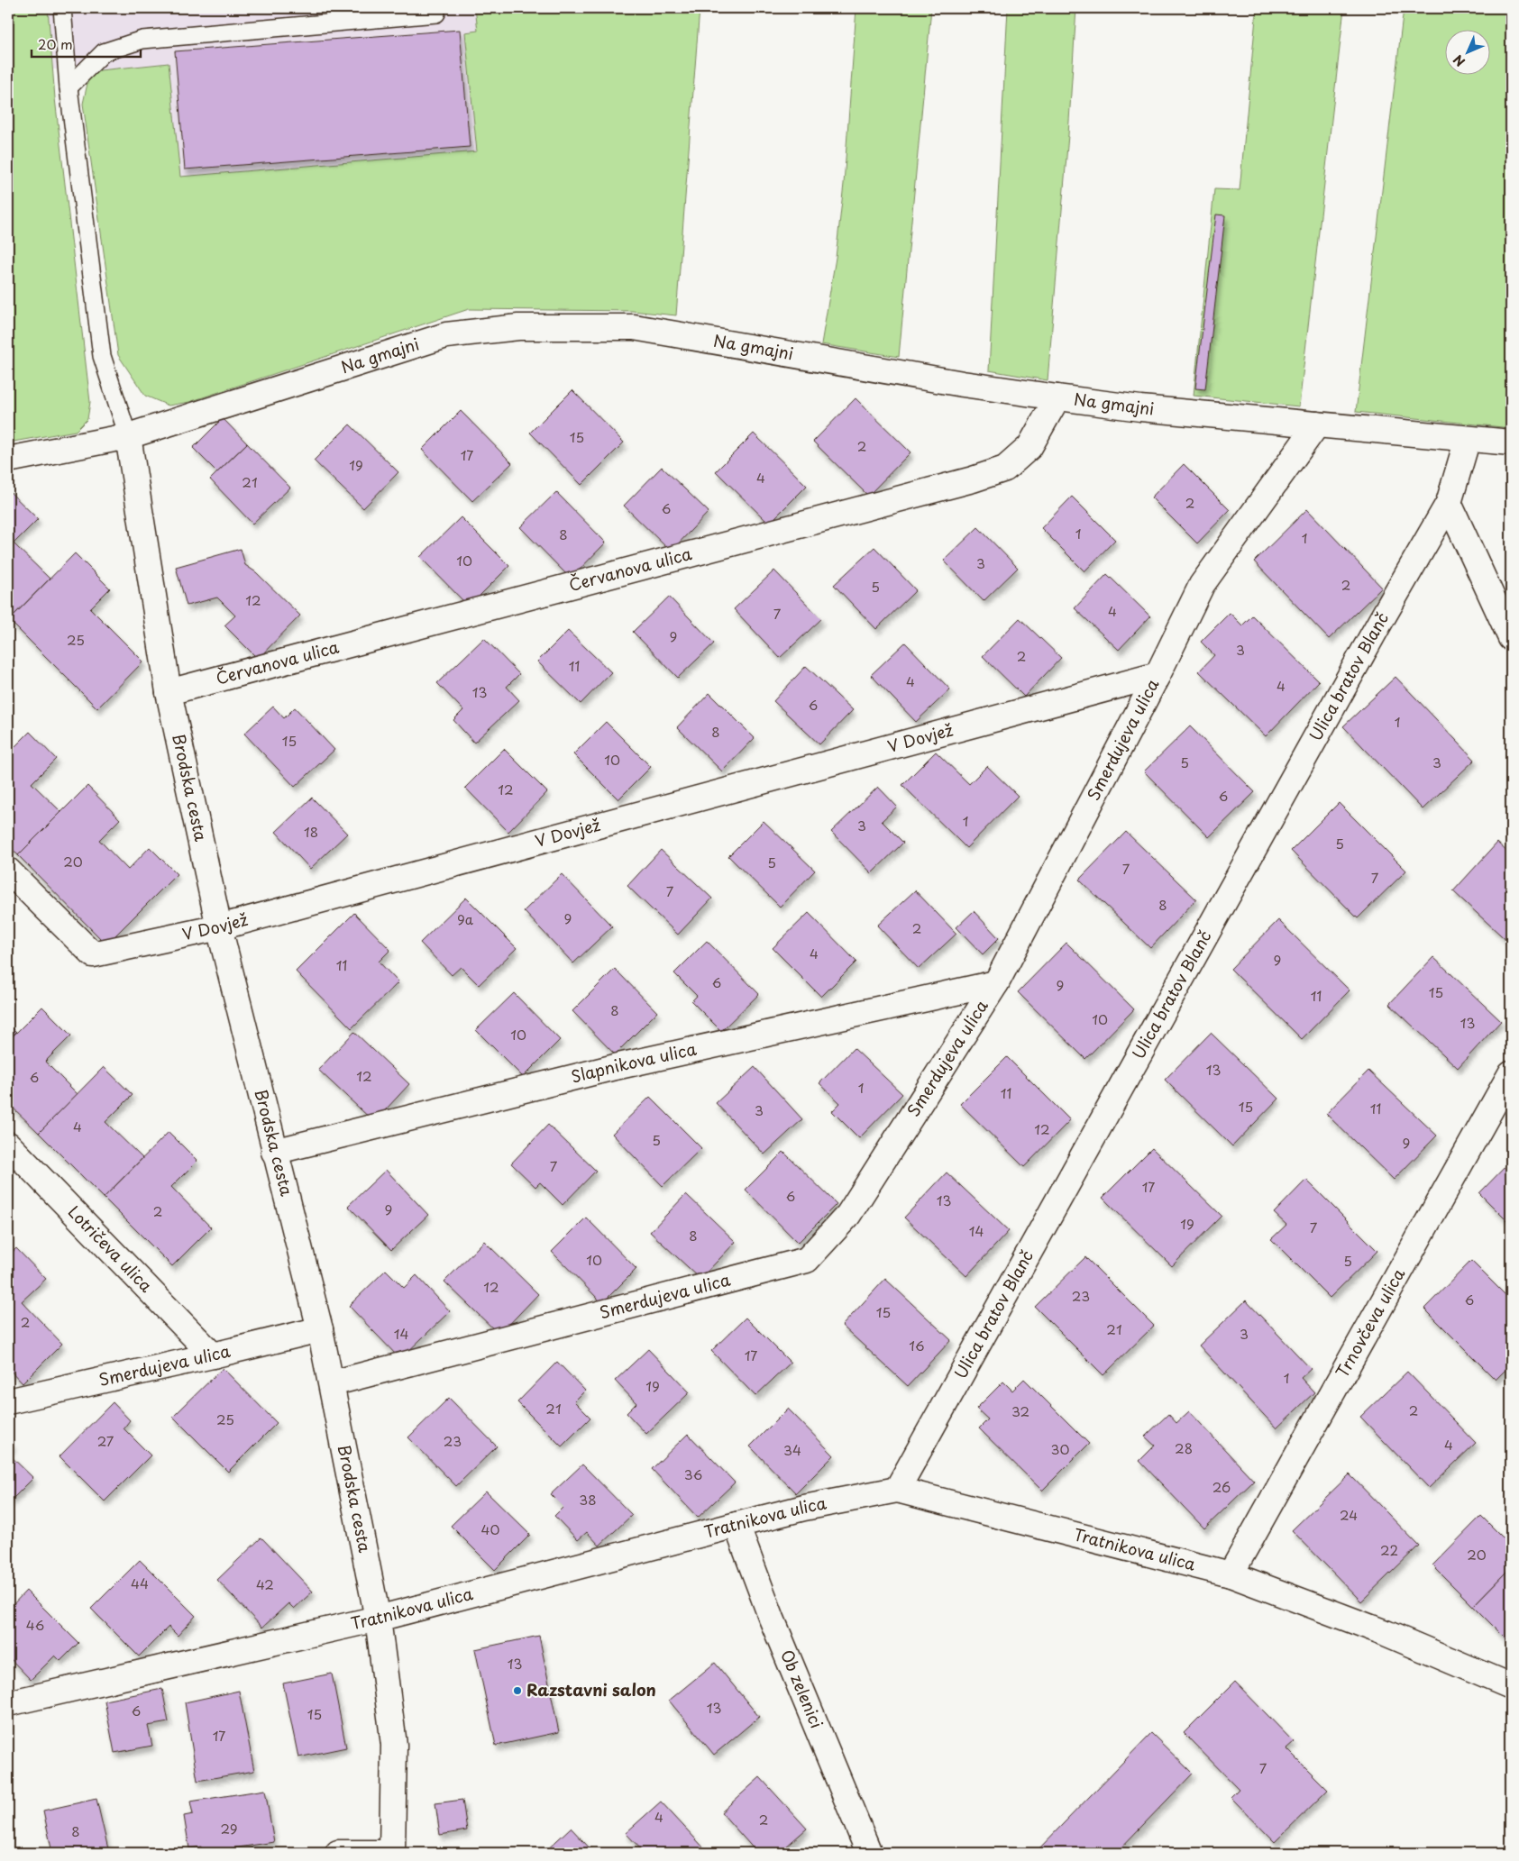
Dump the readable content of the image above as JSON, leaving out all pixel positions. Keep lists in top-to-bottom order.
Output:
{
  "streets": {
    "street": [
      "Na gmajni",
      "Červanova ulica",
      "Ulica bratov Blanč",
      "V Dovjež",
      "Smerdujeva ulica",
      "Brodska cesta",
      "Slapnikova ulica",
      "Lotričeva ulica",
      "Trnovčeva ulica",
      "Tratnikova ulica",
      "Ob zelenici"
    ]
  },
  "crossings": [
    ["Na gmajni", "Červanova ulica"],
    ["Na gmajni", "Ulica bratov Blanč"],
    ["Na gmajni", "Smerdujeva ulica"],
    ["Na gmajni", "Brodska cesta"],
    ["Červanova ulica", "Brodska cesta"],
    ["Ulica bratov Blanč", "Tratnikova ulica"],
    ["V Dovjež", "Smerdujeva ulica"],
    ["V Dovjež", "Brodska cesta"],
    ["Smerdujeva ulica", "Brodska cesta"],
    ["Smerdujeva ulica", "Slapnikova ulica"],
    ["Smerdujeva ulica", "Lotričeva ulica"],
    ["Brodska cesta", "Slapnikova ulica"],
    ["Brodska cesta", "Tratnikova ulica"],
    ["Trnovčeva ulica", "Tratnikova ulica"],
    ["Tratnikova ulica", "Ob zelenici"]
  ],
  "places": ["Razstavni salon"],
  "house_numbers": [
    "15",
    "2",
    "17",
    "19",
    "4",
    "21",
    "2",
    "6",
    "1",
    "8",
    "1",
    "10",
    "3",
    "2",
    "5",
    "12",
    "4",
    "7",
    "9",
    "25",
    "3",
    "2",
    "11",
    "4",
    "4",
    "13",
    "6",
    "1",
    "8",
    "15",
    "10",
    "5",
    "3",
    "12",
    "6",
    "1",
    "3",
    "18",
    "5",
    "20",
    "5",
    "7",
    "7",
    "7",
    "8",
    "9",
    "9a",
    "2",
    "4",
    "9",
    "11",
    "6",
    "9",
    "15",
    "11",
    "8",
    "10",
    "13",
    "10",
    "13",
    "12",
    "6",
    "1",
    "11",
    "15",
    "11",
    "3",
    "4",
    "12",
    "5",
    "9",
    "7",
    "17",
    "6",
    "13",
    "9",
    "2",
    "19",
    "7",
    "14",
    "8",
    "10",
    "5",
    "12",
    "23",
    "6",
    "15",
    "2",
    "21",
    "14",
    "3",
    "16",
    "17",
    "1",
    "19",
    "21",
    "2",
    "32",
    "25",
    "27",
    "23",
    "4",
    "28",
    "30",
    "34",
    "36",
    "26",
    "38",
    "24",
    "40",
    "22",
    "20",
    "44",
    "42",
    "46",
    "13",
    "13",
    "6",
    "15",
    "17",
    "7",
    "4",
    "2",
    "29",
    "8"
  ],
  "scale_bar": "20 m",
  "north": "bottom left"
}
